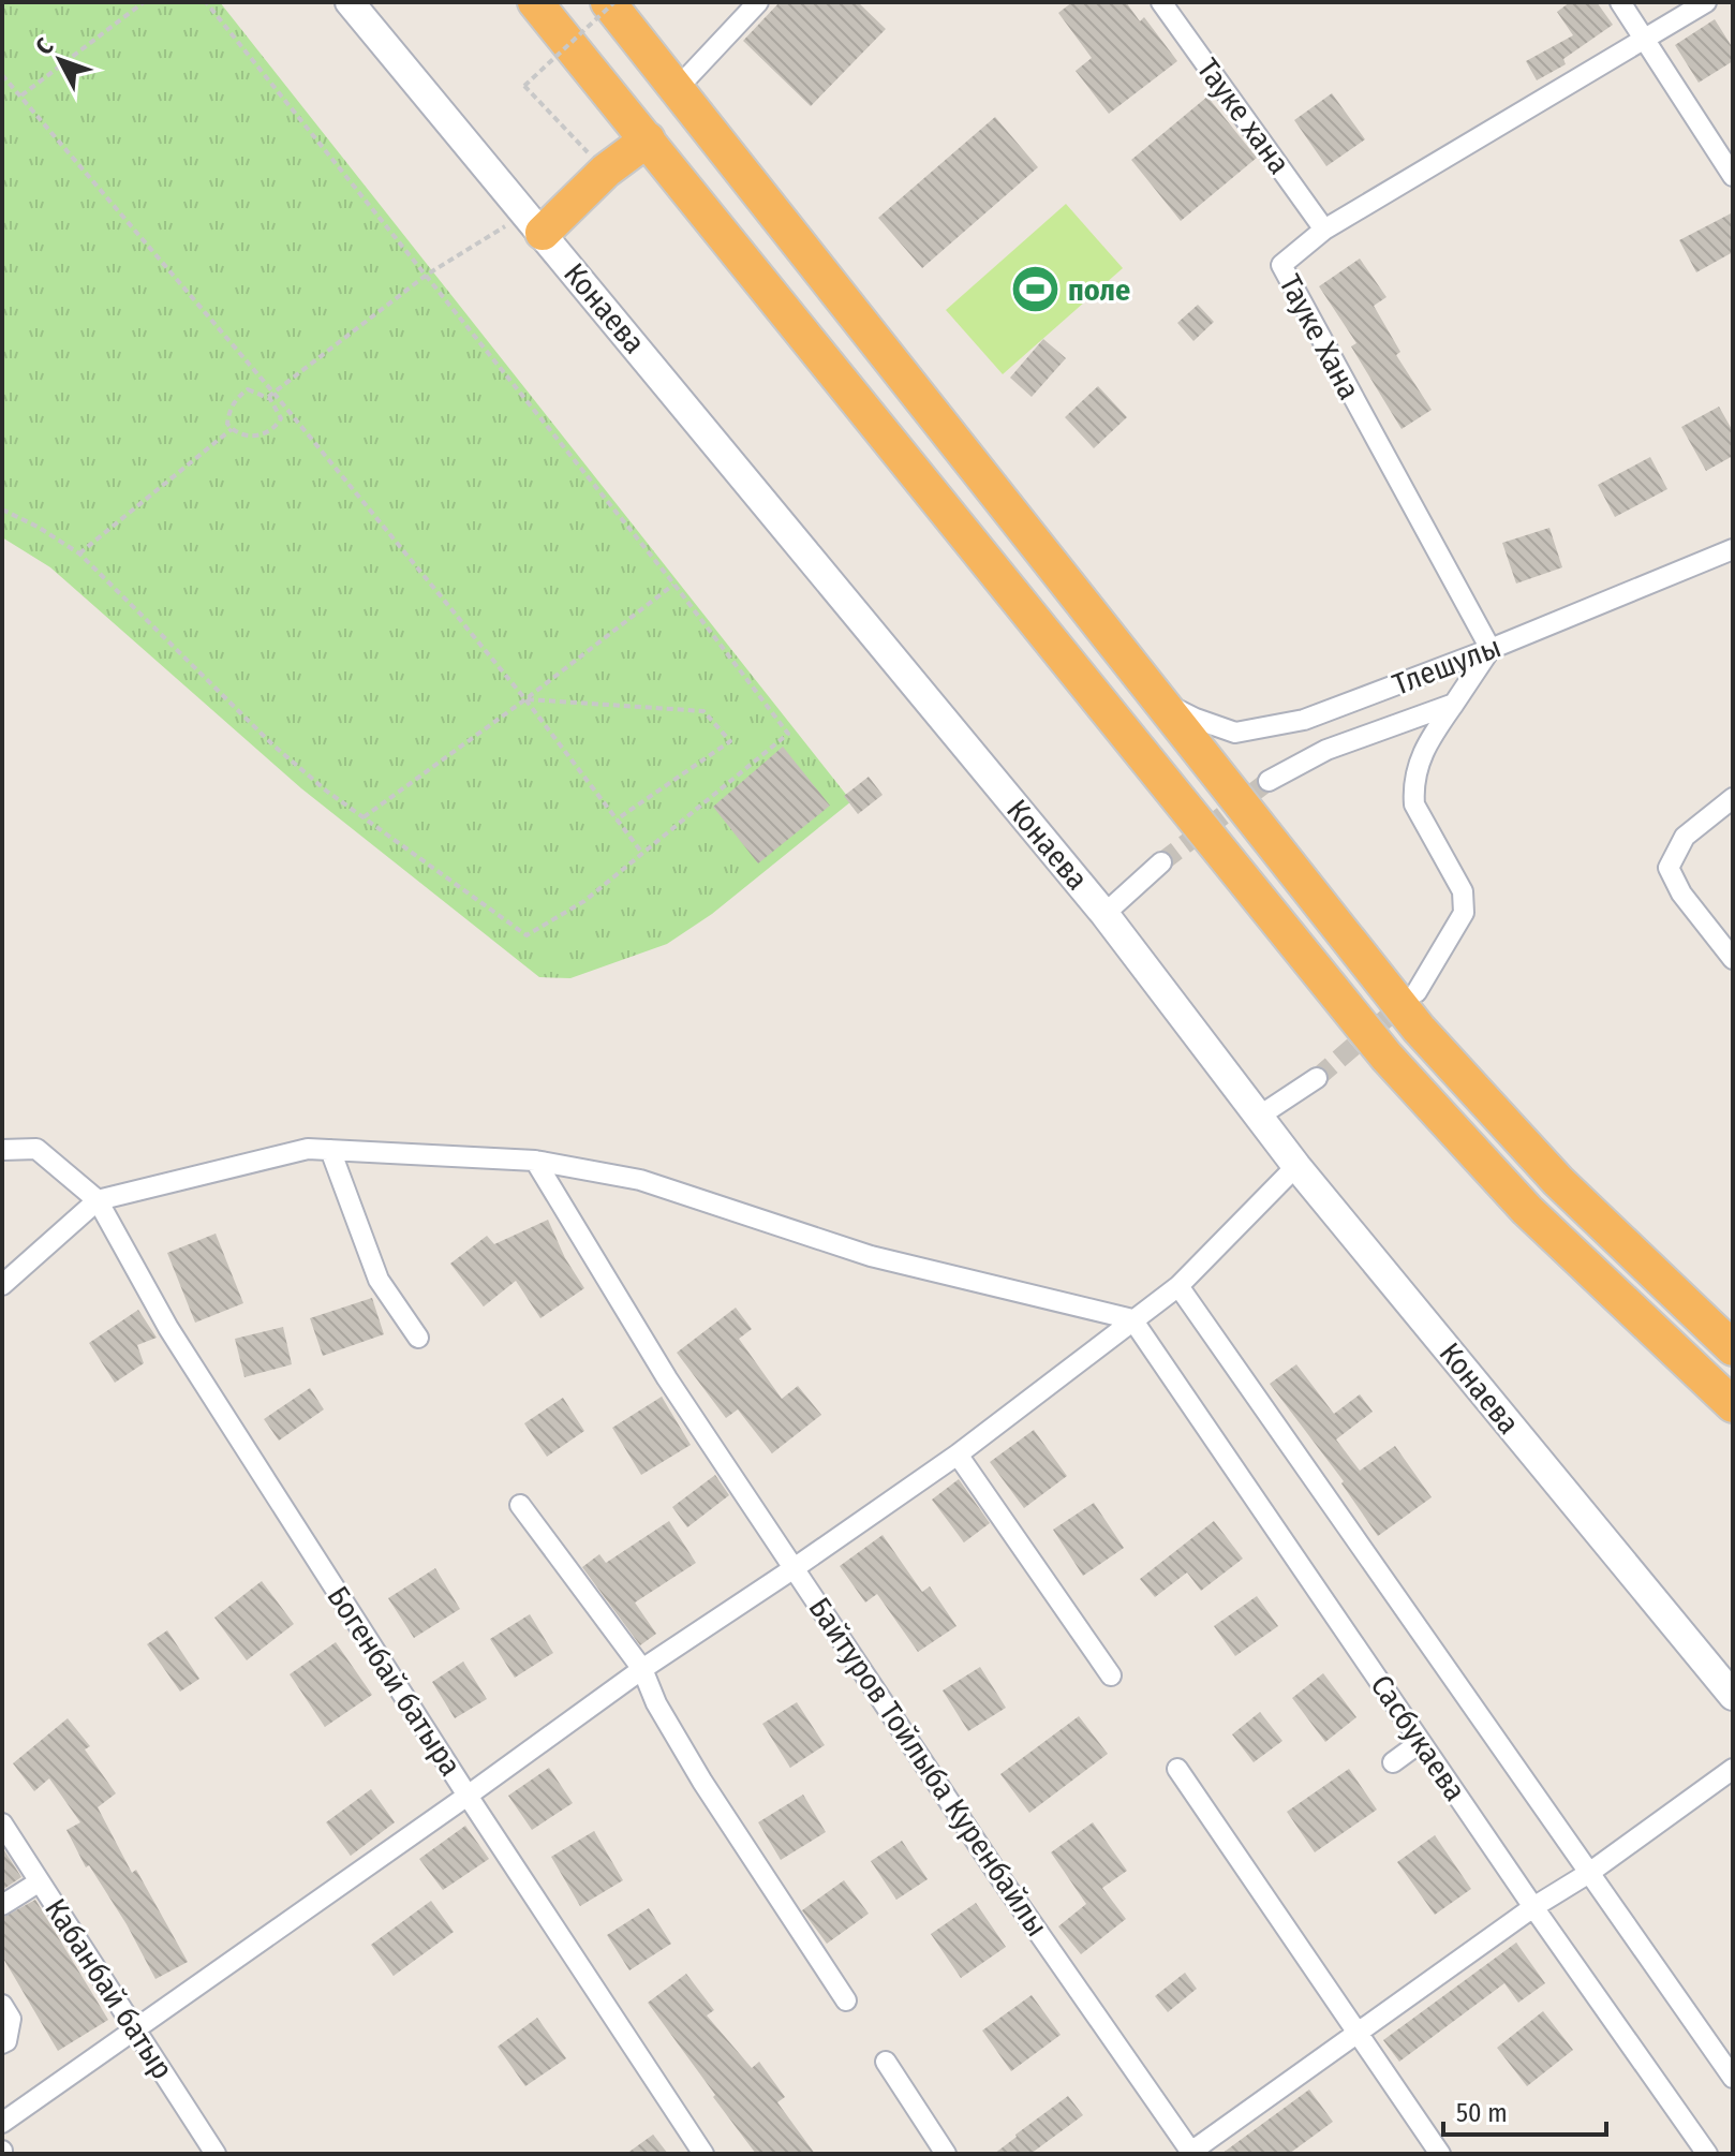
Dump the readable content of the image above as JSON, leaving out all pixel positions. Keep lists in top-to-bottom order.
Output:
{
  "streets": {
    "main road": ["Конаева"],
    "street": [
      "Тауке хана",
      "Тауке Хана",
      "Тлешулы",
      "Богенбай батыра",
      "Сасбукаева",
      "Байтуров Тойлыба Куренбайлы",
      "Кабанбай батыр"
    ]
  },
  "crossings": [
    ["Тауке хана", "Тауке Хана"],
    ["Тауке Хана", "Тлешулы"]
  ],
  "places": {
    "sports": ["поле"]
  },
  "scale_bar": "50 m",
  "north": "top left"
}
